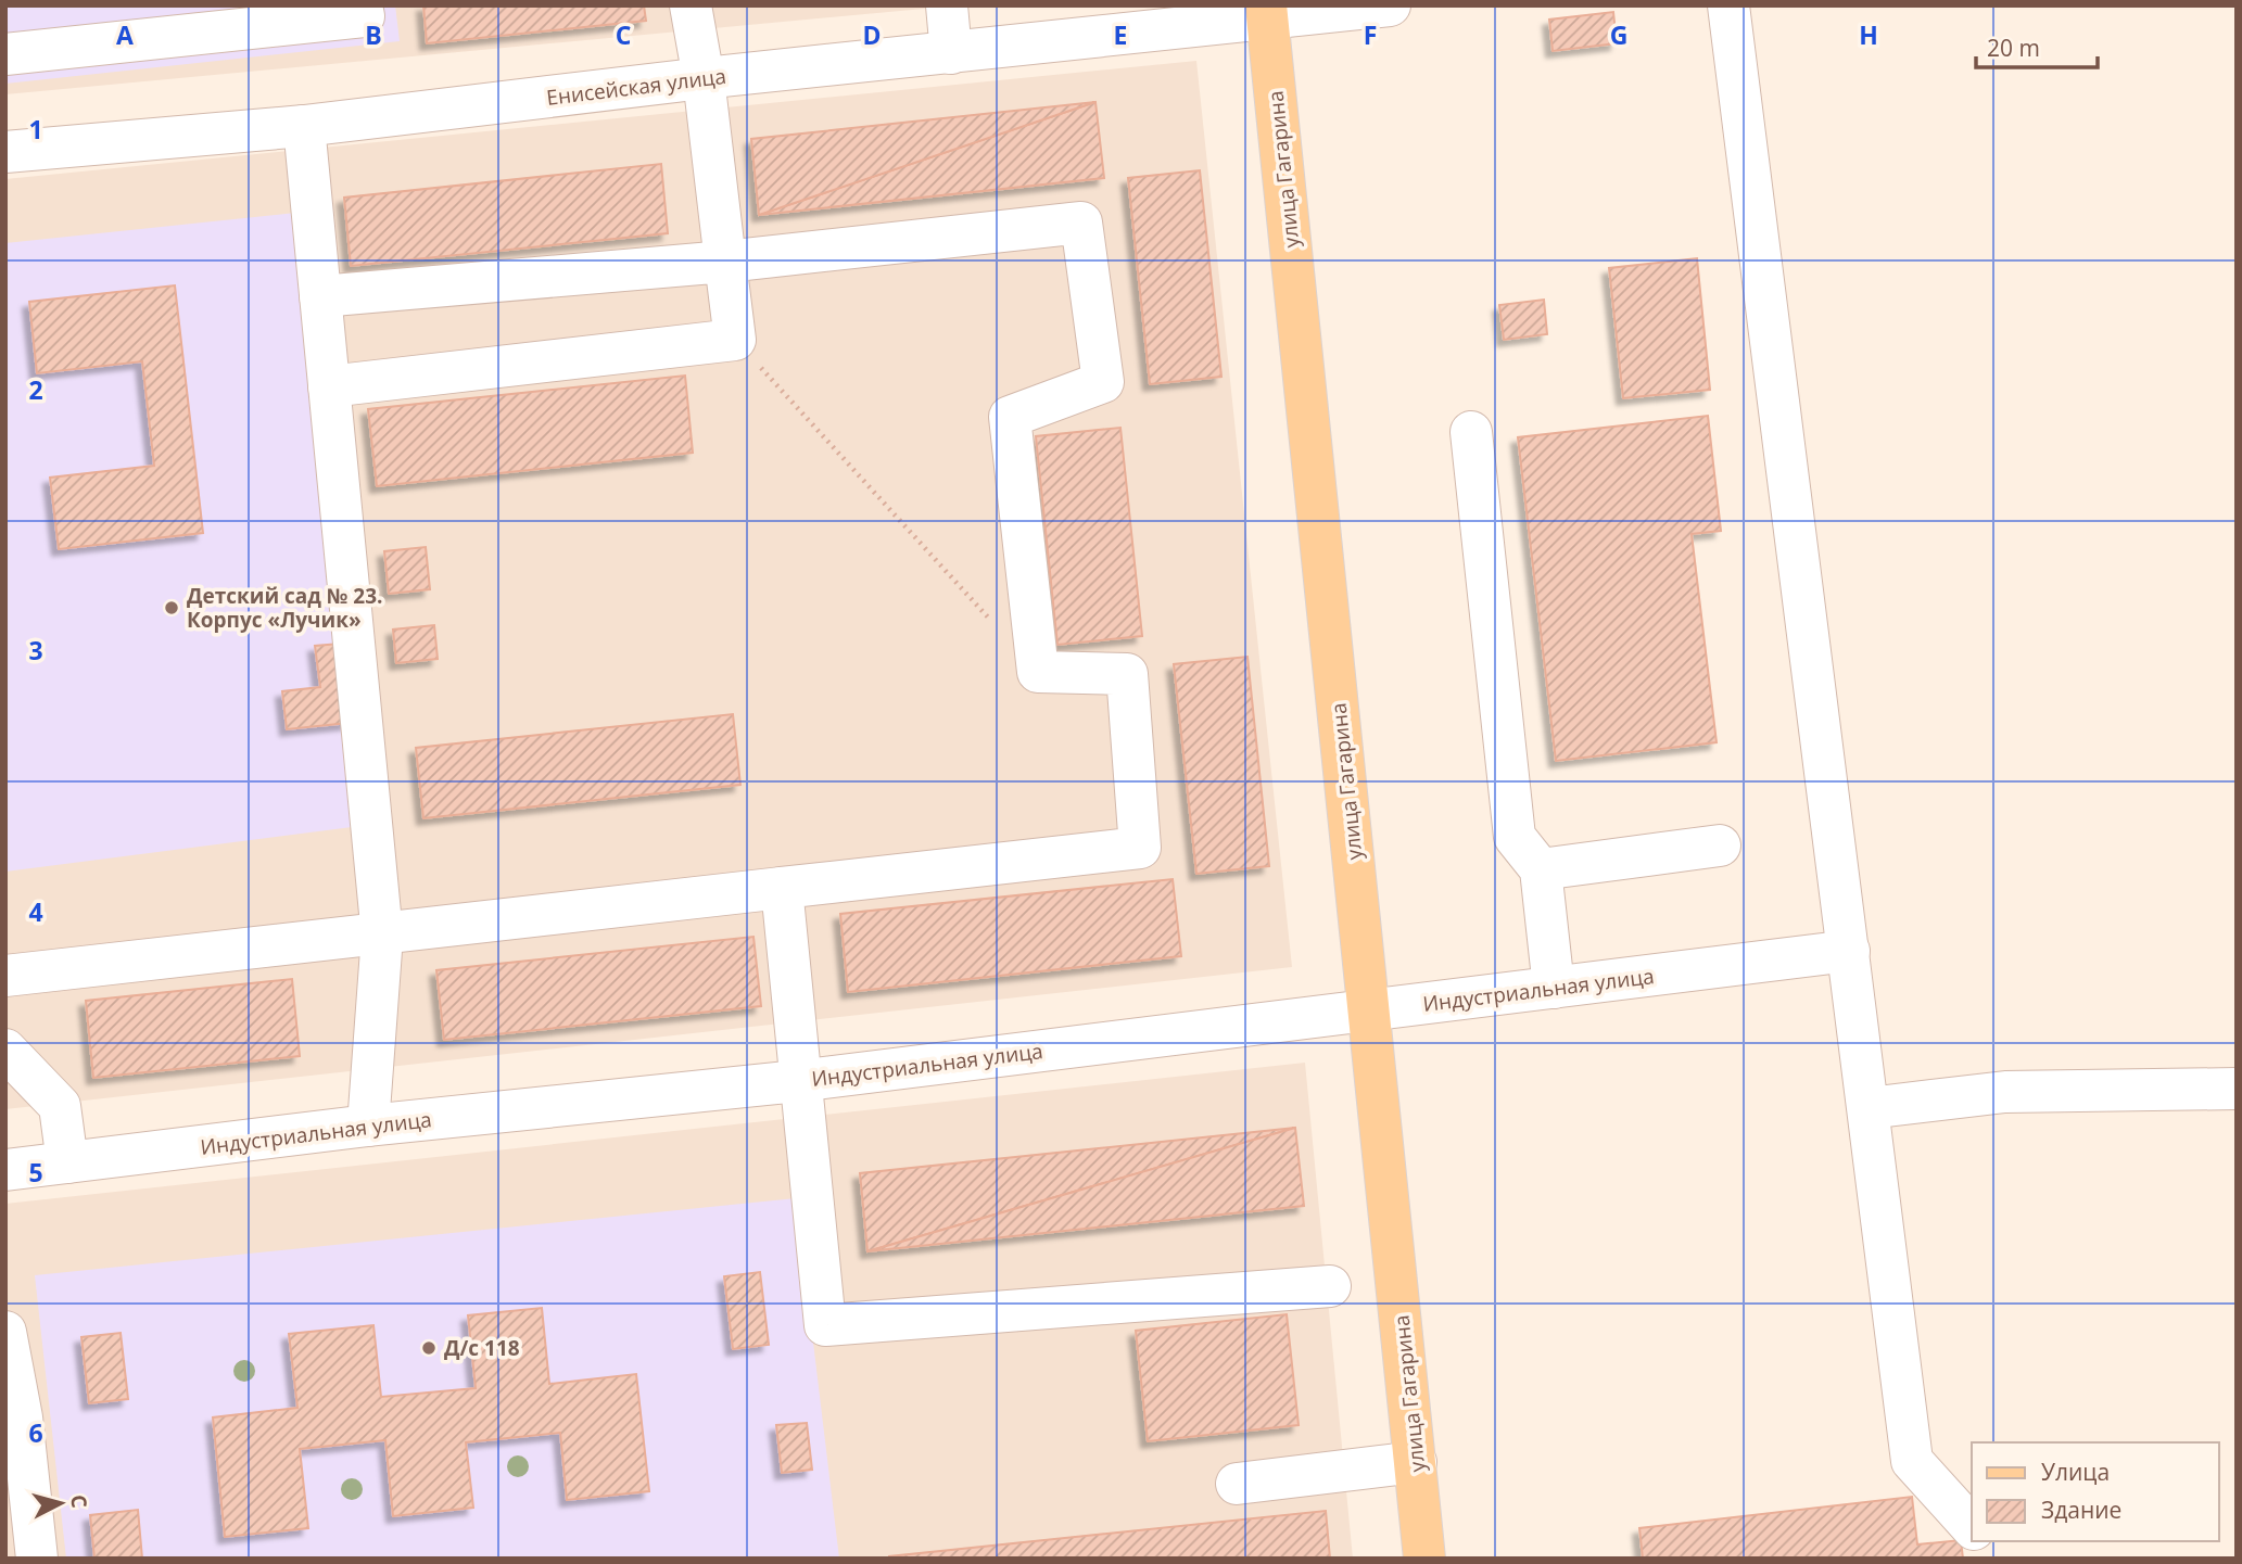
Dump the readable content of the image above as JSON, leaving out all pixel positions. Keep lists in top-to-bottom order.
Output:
{
  "streets": {
    "main road": ["улица Гагарина"],
    "street": ["Енисейская улица", "Индустриальная улица"]
  },
  "crossings": [
    ["Енисейская улица", "улица Гагарина"],
    ["улица Гагарина", "Индустриальная улица"]
  ],
  "places": ["Детский сад № 23. Корпус «Лучик»", "Д/с 118"],
  "legend": ["Улица", "Здание"],
  "scale_bar": "20 m",
  "north": "right",
  "grid": {
    "columns": [
      "A",
      "B",
      "C",
      "D",
      "E",
      "F",
      "G",
      "H"
    ],
    "rows": [
      "1",
      "2",
      "3",
      "4",
      "5",
      "6"
    ]
  }
}
